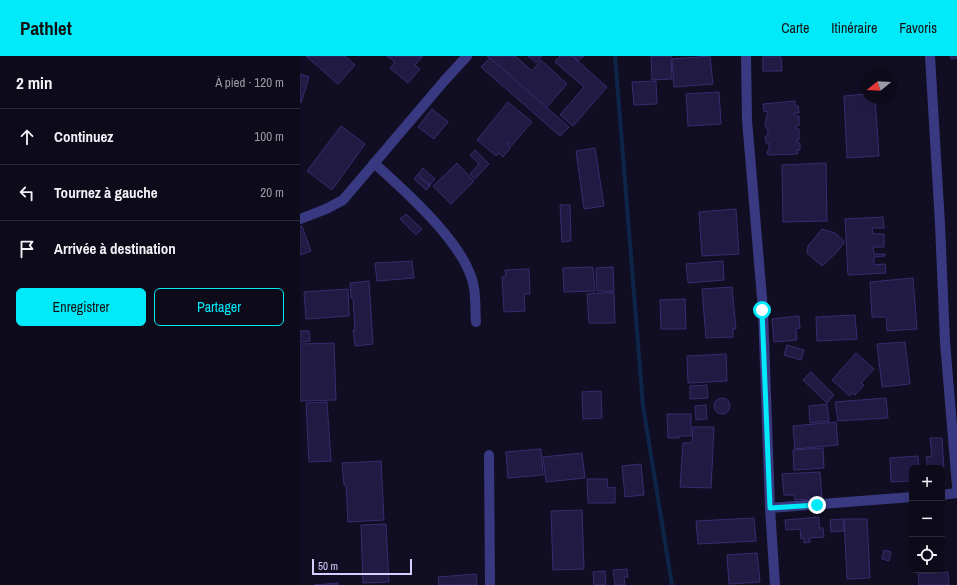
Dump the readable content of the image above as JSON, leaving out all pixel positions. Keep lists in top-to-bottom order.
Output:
{
  "scale_bar": "50 m",
  "north": "left",
  "page": {
    "header": "Pathlet",
    "nav": ["Carte", "Itinéraire", "Favoris"],
    "heading": ["2 min", "À pied · 120 m"],
    "list": [
      ["Continuez", "100 m"],
      ["Tournez à gauche", "20 m"],
      "Arrivée à destination"
    ],
    "buttons": ["Enregistrer", "Partager"],
    "map_buttons": ["+", "−"],
    "scale": "50 m"
  }
}
